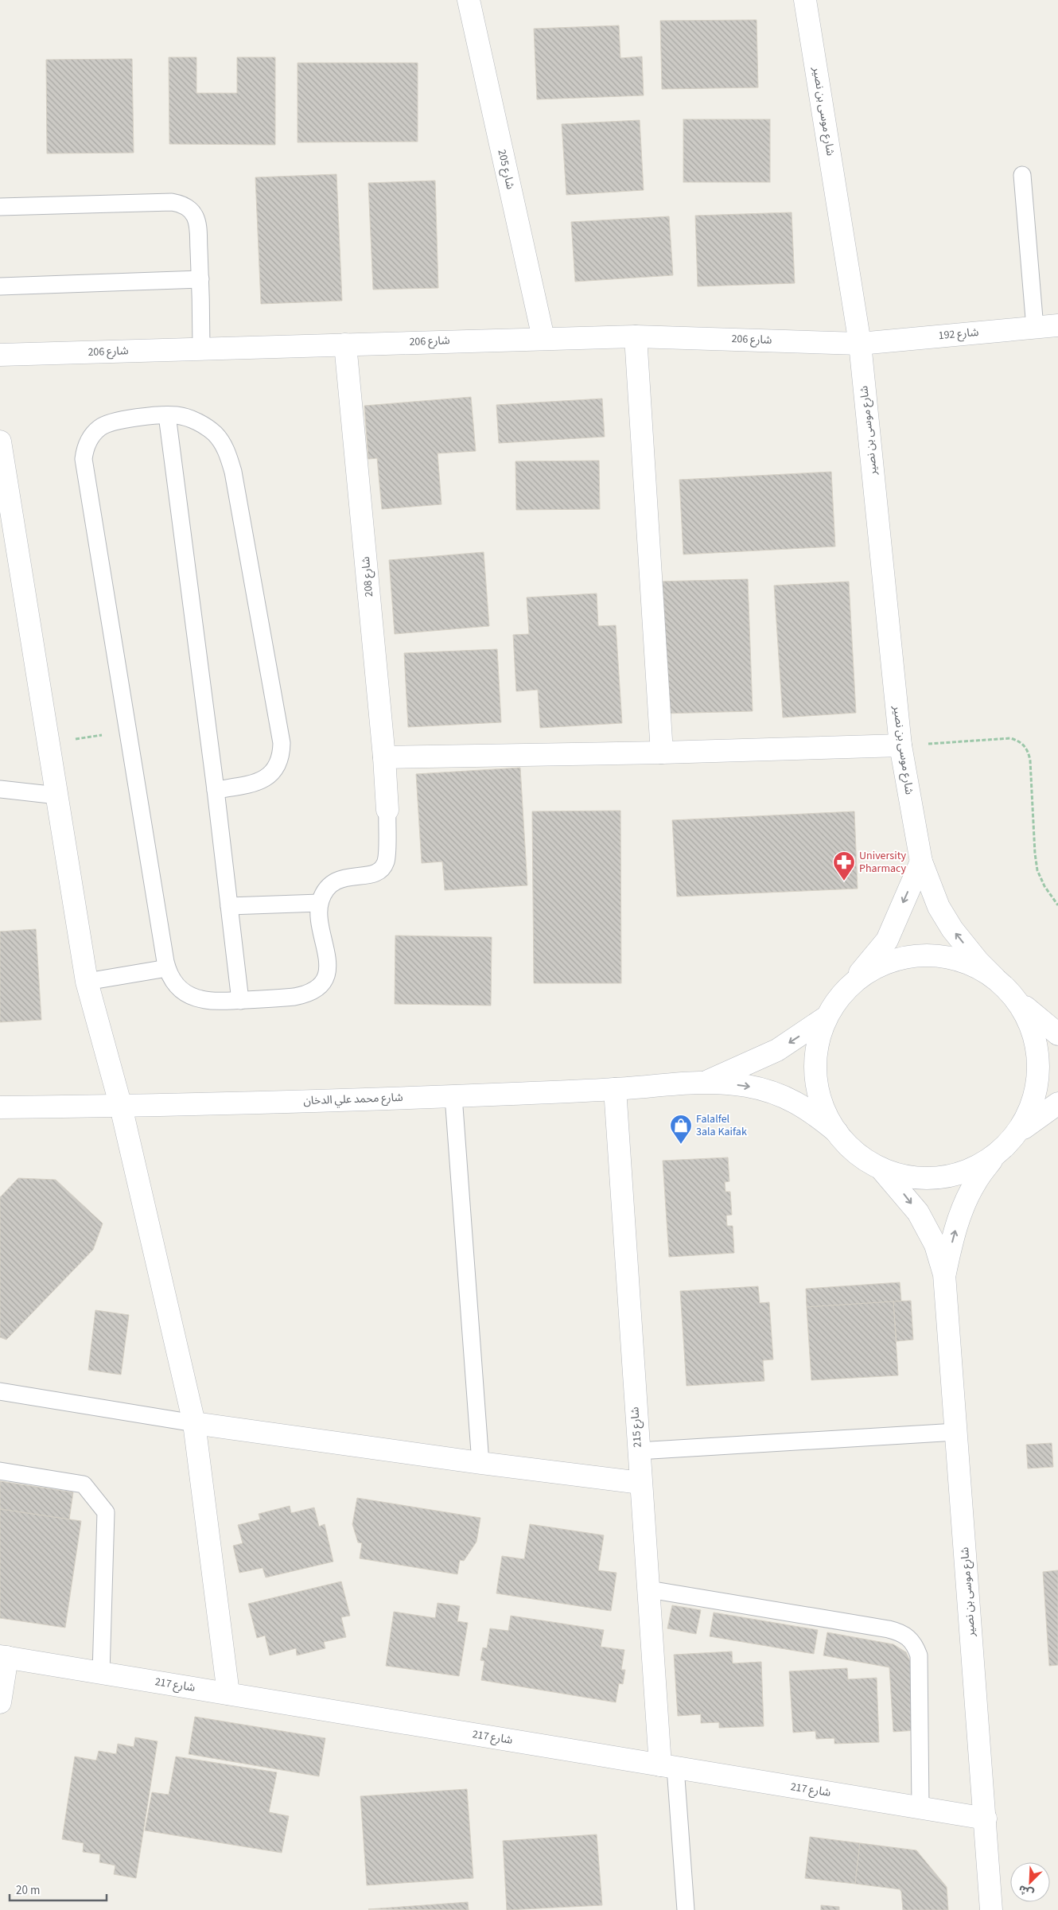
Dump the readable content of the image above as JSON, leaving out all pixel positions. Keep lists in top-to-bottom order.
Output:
{
  "streets": {
    "street": [
      "شارع موسى بن نصير",
      "شارع 205",
      "شارع 192",
      "شارع 206",
      "شارع 208",
      "شارع محمد علي الدخان",
      "شارع 215",
      "شارع 217"
    ]
  },
  "crossings": [
    ["شارع موسى بن نصير", "شارع 192"],
    ["شارع موسى بن نصير", "شارع 206"],
    ["شارع موسى بن نصير", "شارع 217"],
    ["شارع 205", "شارع 206"],
    ["شارع 192", "شارع 206"],
    ["شارع 206", "شارع 208"],
    ["شارع محمد علي الدخان", "شارع 215"],
    ["شارع 215", "شارع 217"]
  ],
  "places": {
    "pharmacy": ["University Pharmacy"],
    "shop": ["Falalfel 3ala Kaifak"]
  },
  "scale_bar": "20 m",
  "north": "bottom left"
}
